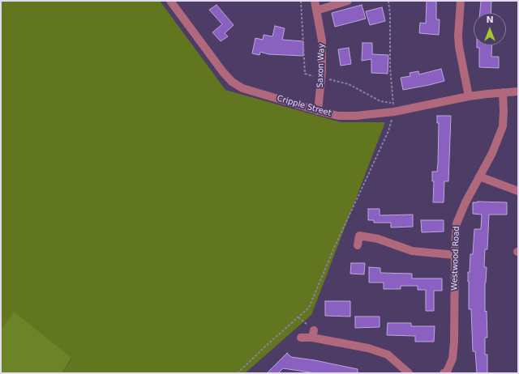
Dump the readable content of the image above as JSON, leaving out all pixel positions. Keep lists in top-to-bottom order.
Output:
{
  "streets": {
    "street": ["Saxon Way", "Cripple Street", "Westwood Road"]
  },
  "crossings": [
    ["Saxon Way", "Cripple Street"],
    ["Cripple Street", "Westwood Road"]
  ],
  "north": "top"
}
